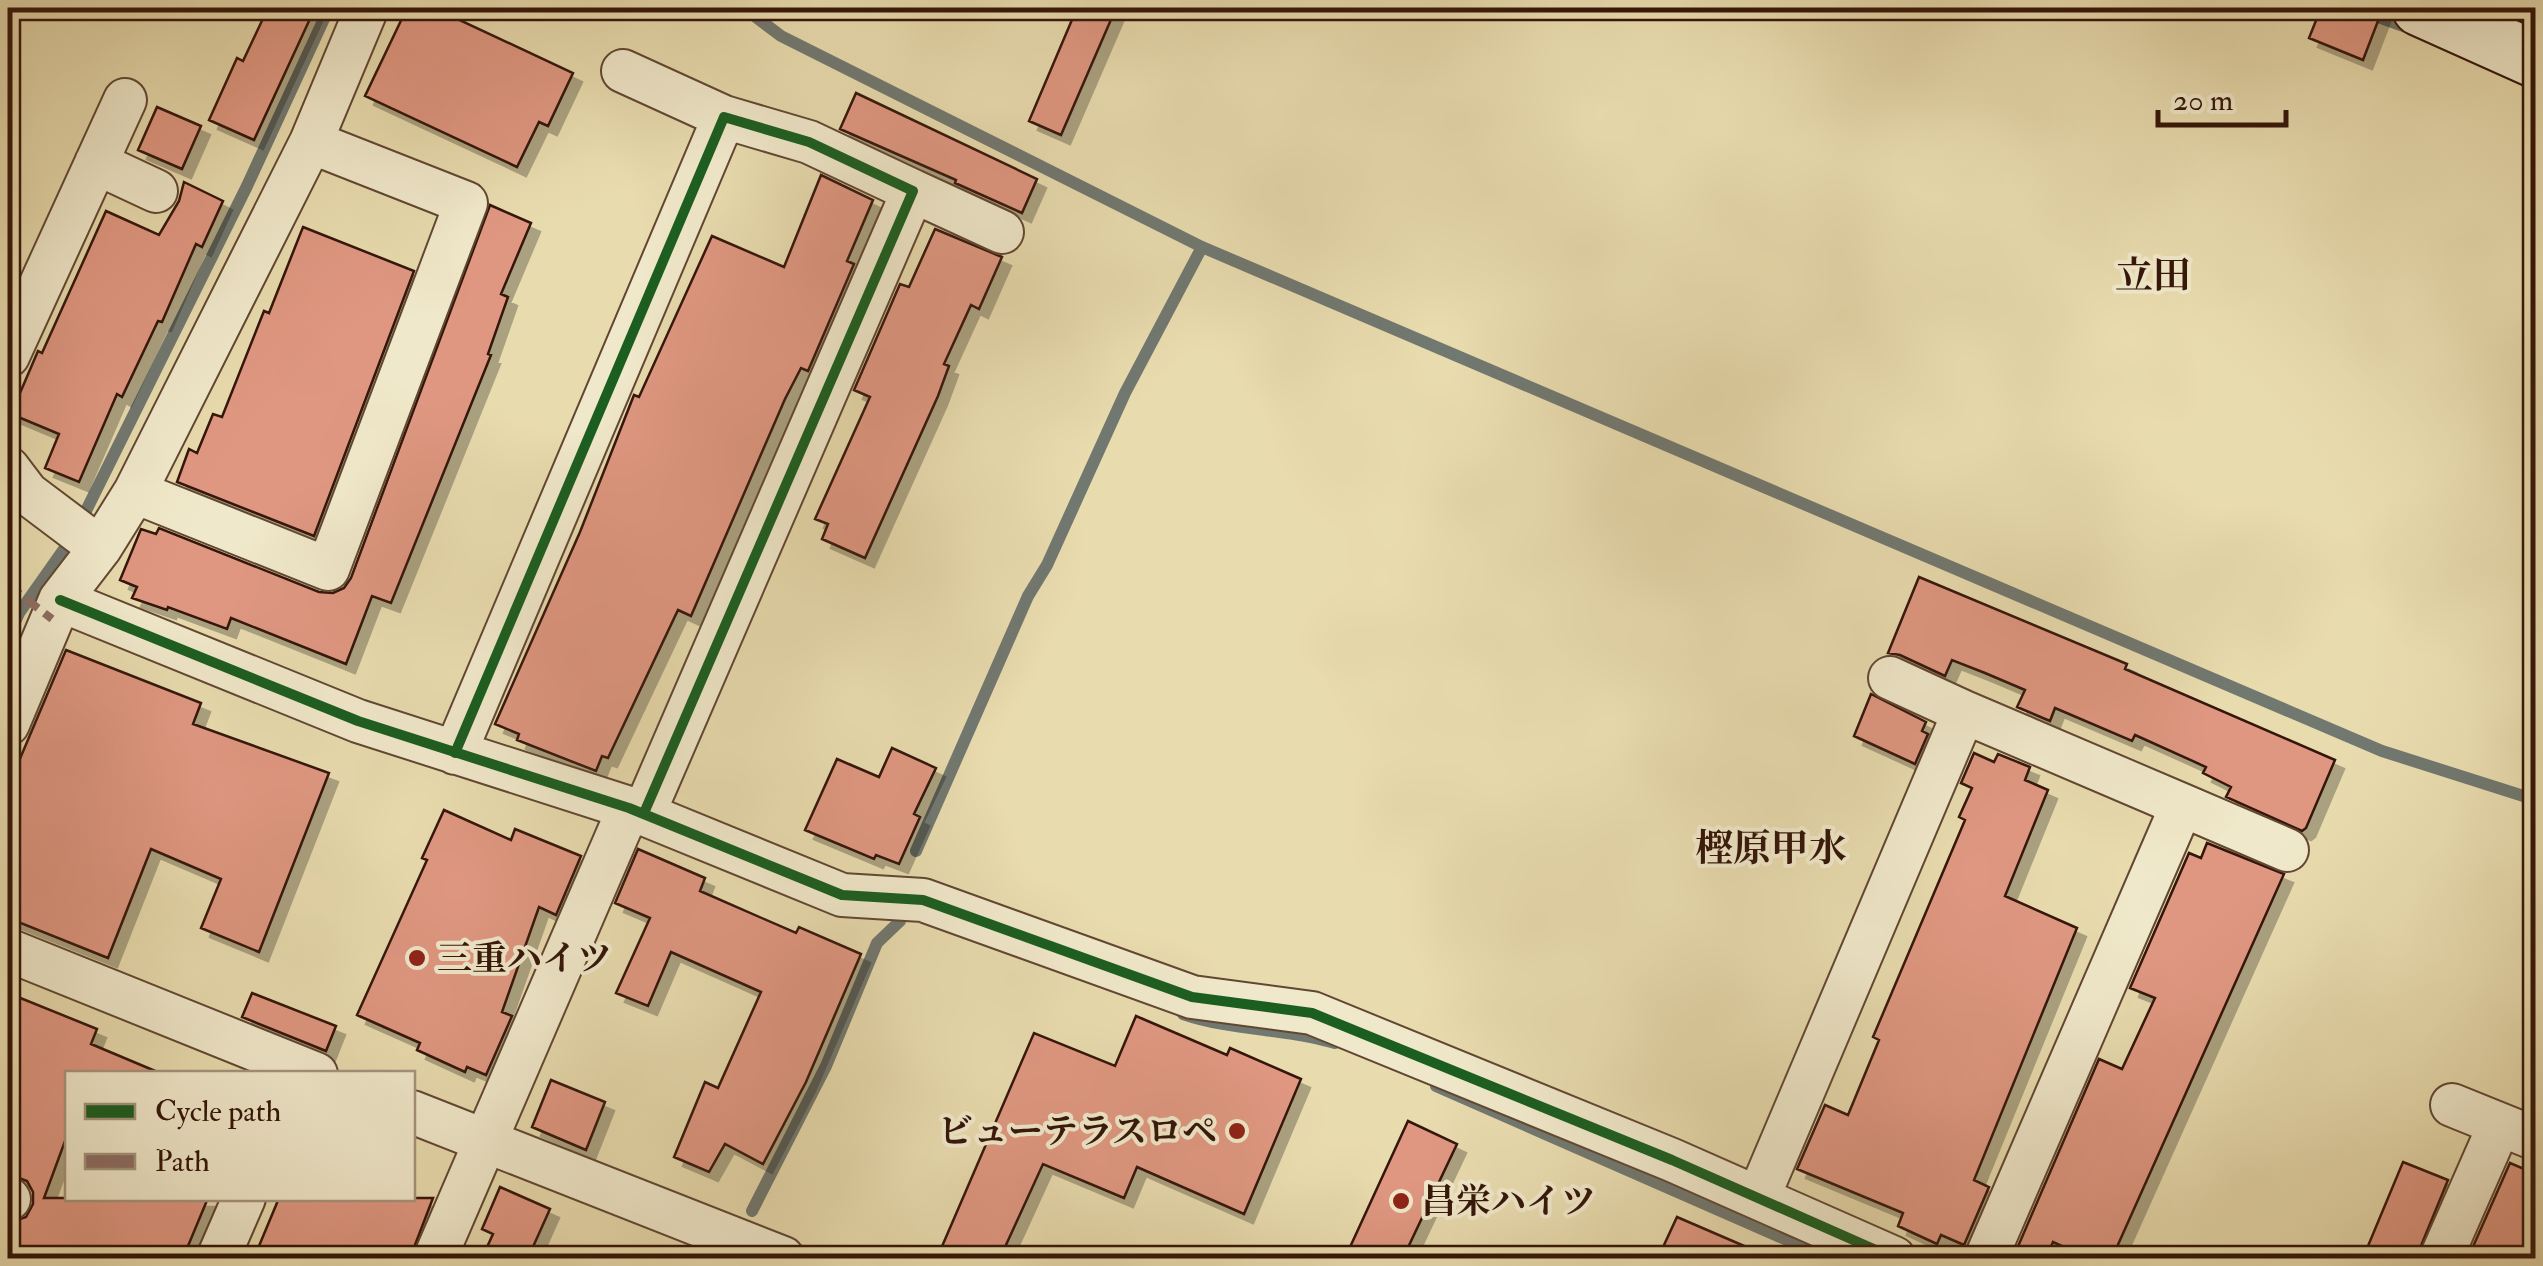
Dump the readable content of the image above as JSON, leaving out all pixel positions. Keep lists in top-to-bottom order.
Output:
{
  "districts": ["立田", "樫原甲水"],
  "places": ["三重ハイツ", "ビューテラスロペ", "昌栄ハイツ"],
  "legend": ["Cycle path", "Path"],
  "scale_bar": "20 m"
}
